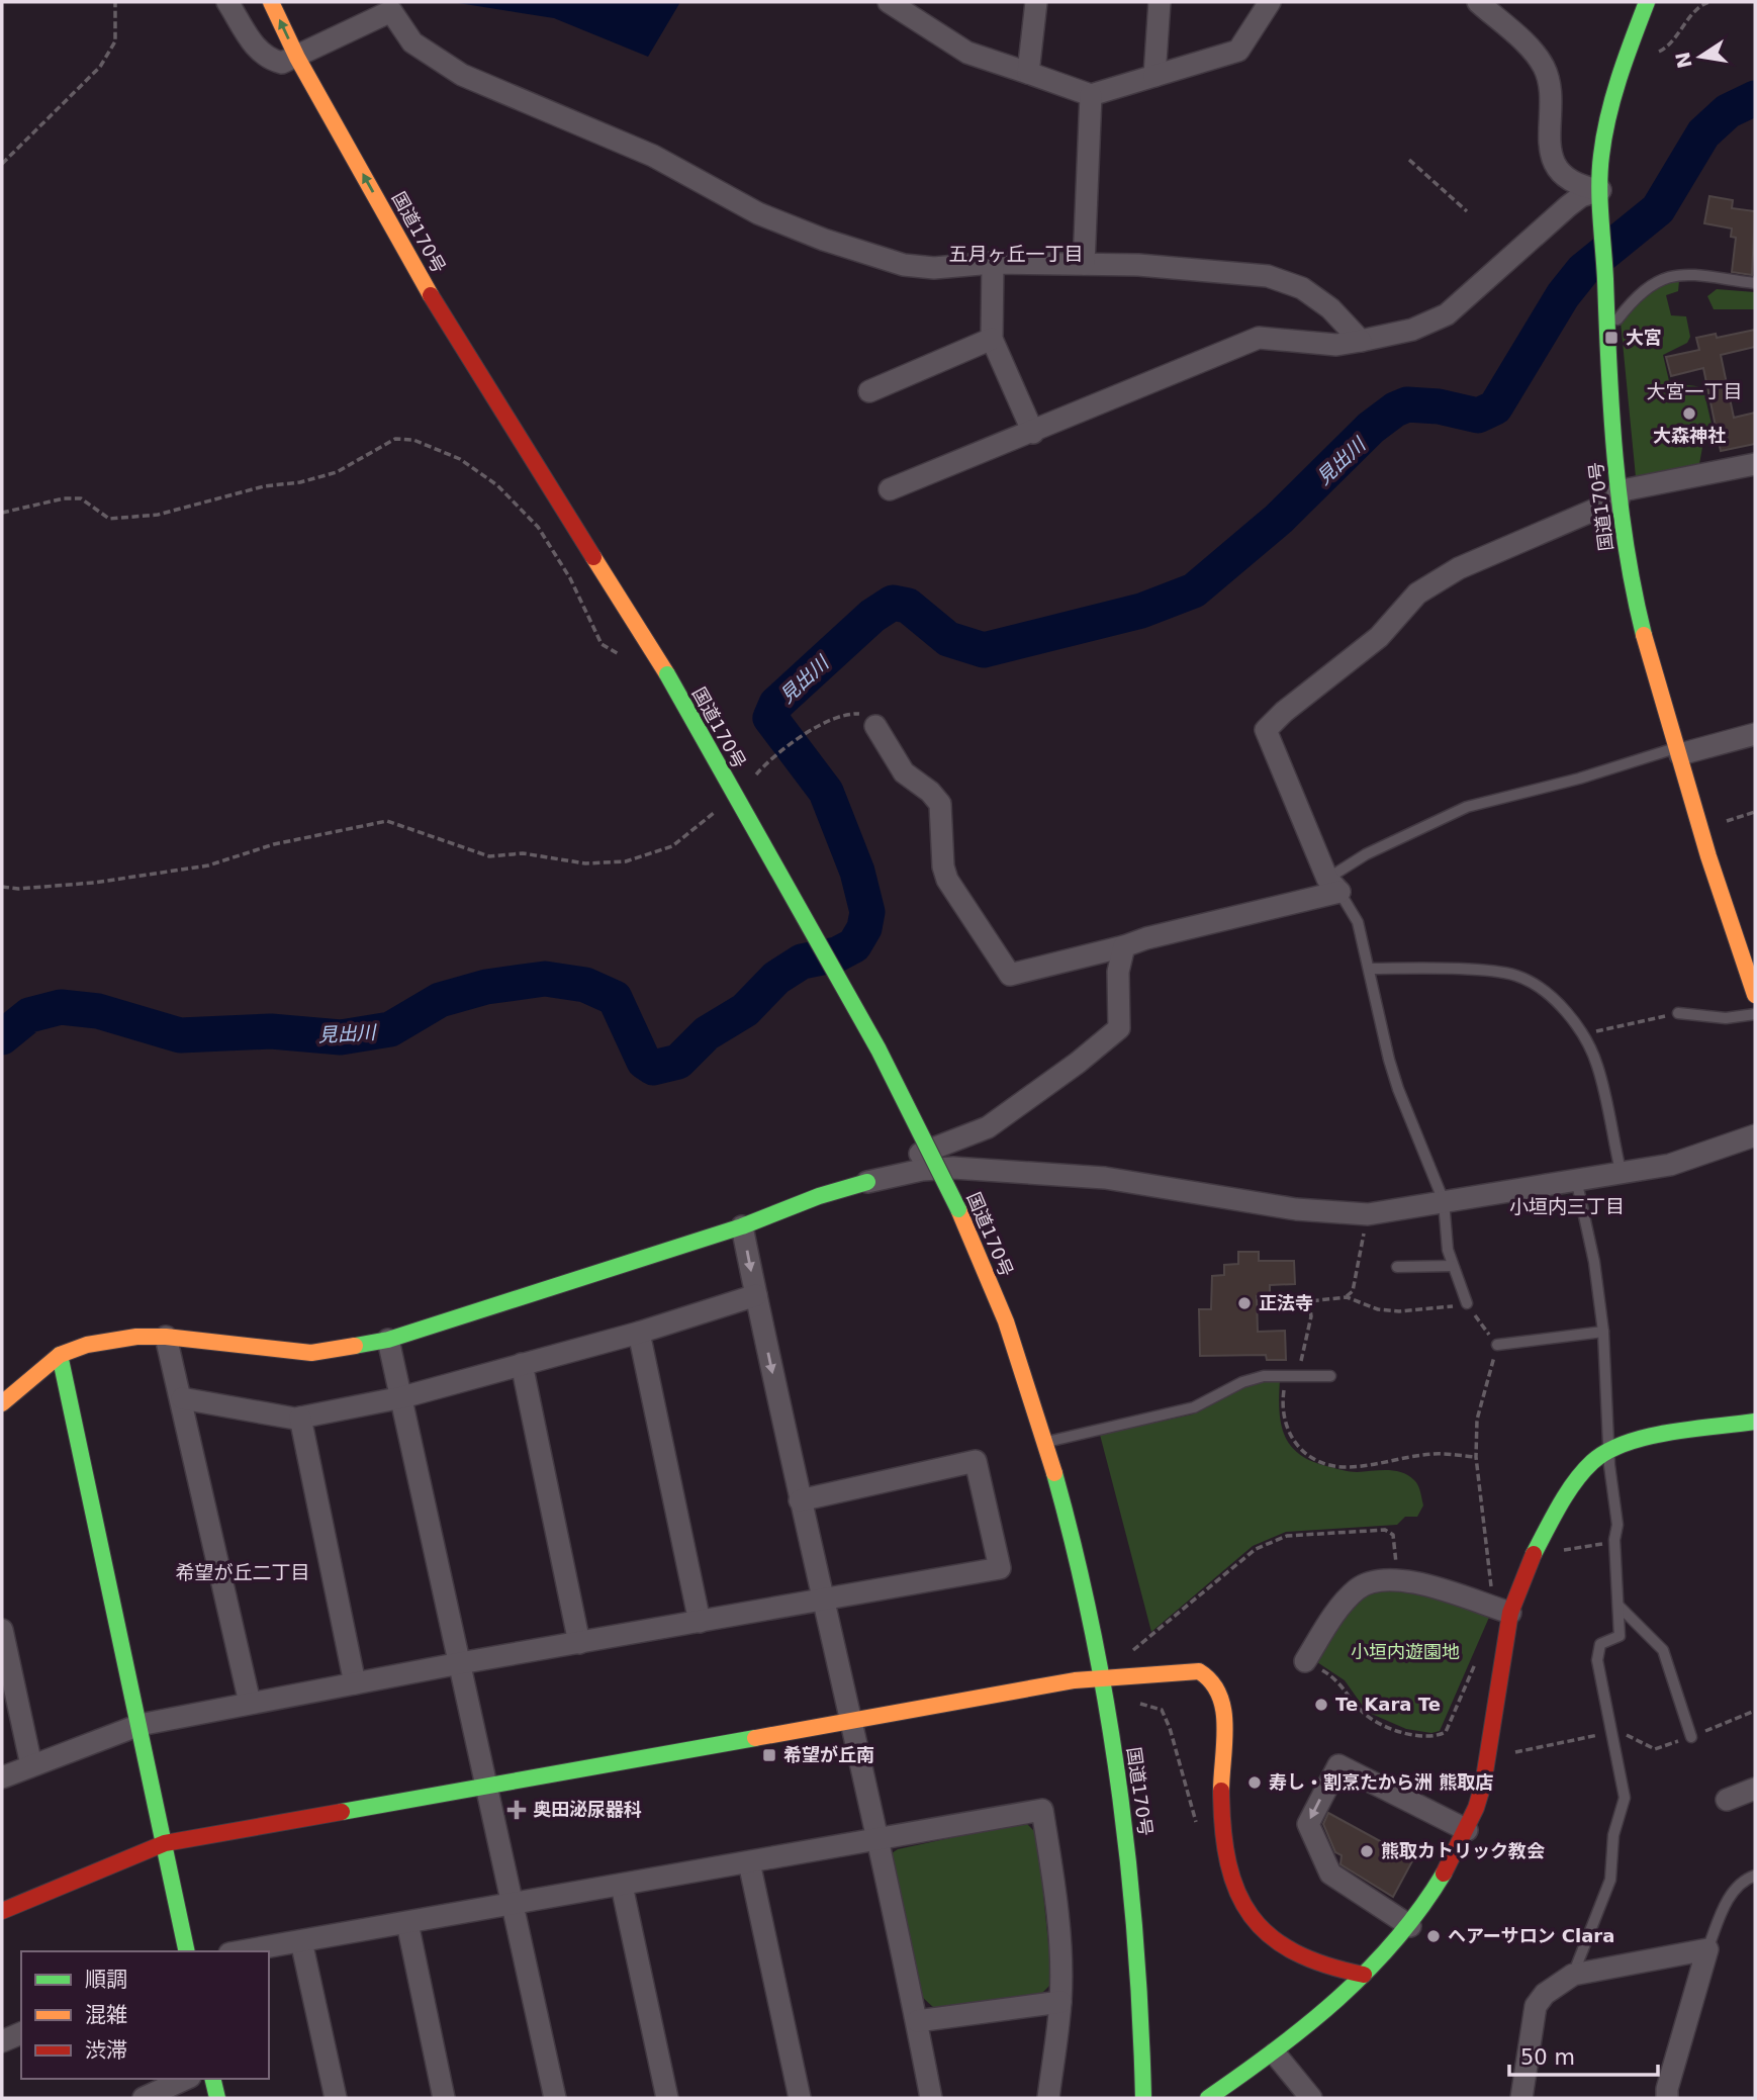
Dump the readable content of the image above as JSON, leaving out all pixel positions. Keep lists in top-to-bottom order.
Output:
{
  "streets": {
    "main road": ["国道170号"]
  },
  "districts": [
    "五月ヶ丘一丁目",
    "大宮一丁目",
    "小垣内三丁目",
    "希望が丘二丁目"
  ],
  "water": ["見出川"],
  "parks": ["小垣内遊園地"],
  "places": {
    "transit": ["大宮", "希望が丘南"],
    "other": [
      "大森神社",
      "正法寺",
      "Te Kara Te",
      "寿し・割烹たから洲 熊取店",
      "熊取カトリック教会",
      "ヘアーサロン Clara"
    ],
    "health": ["奥田泌尿器科"]
  },
  "legend": ["順調", "混雑", "渋滞"],
  "scale_bar": "50 m",
  "north": "left"
}
